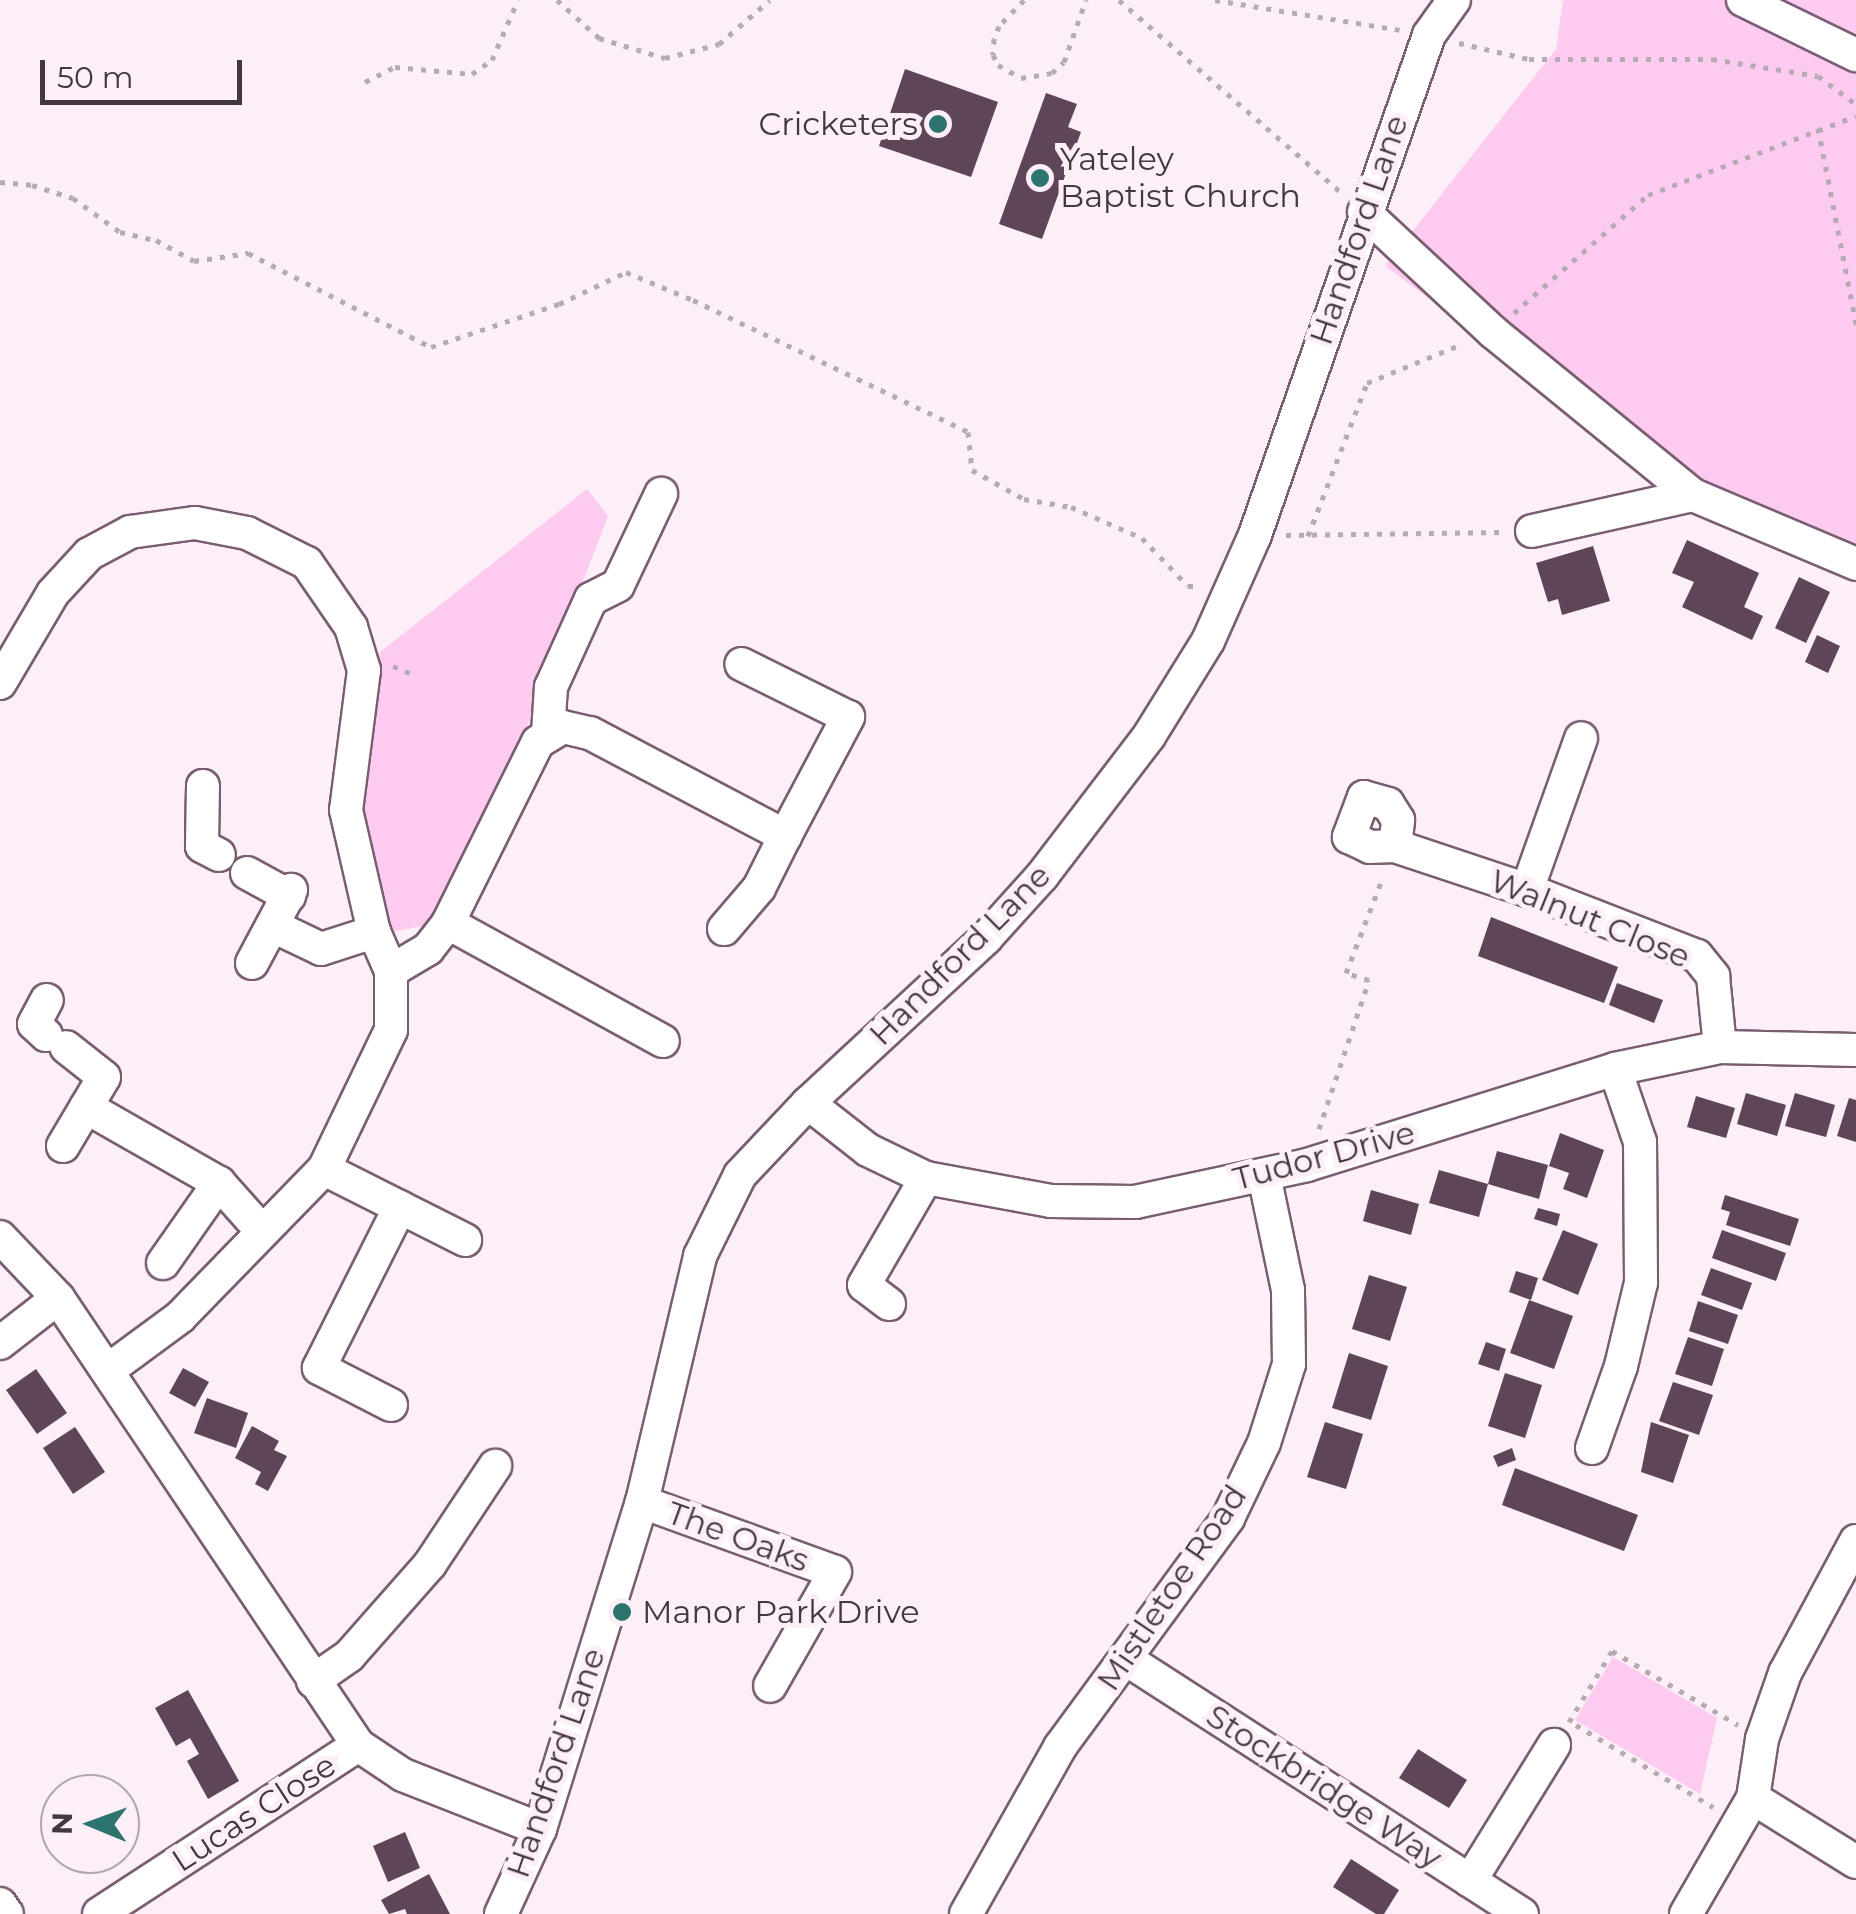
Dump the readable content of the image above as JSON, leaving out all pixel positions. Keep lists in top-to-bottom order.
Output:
{
  "streets": {
    "street": [
      "Handford Lane",
      "Walnut Close",
      "Tudor Drive",
      "The Oaks",
      "Mistletoe Road",
      "Stockbridge Way",
      "Lucas Close"
    ]
  },
  "crossings": [
    ["Handford Lane", "Tudor Drive"],
    ["Handford Lane", "The Oaks"],
    ["Walnut Close", "Tudor Drive"],
    ["Tudor Drive", "Mistletoe Road"],
    ["Mistletoe Road", "Stockbridge Way"]
  ],
  "places": ["Cricketers", "Yateley Baptist Church", "Manor Park Drive"],
  "scale_bar": "50 m",
  "north": "left"
}
